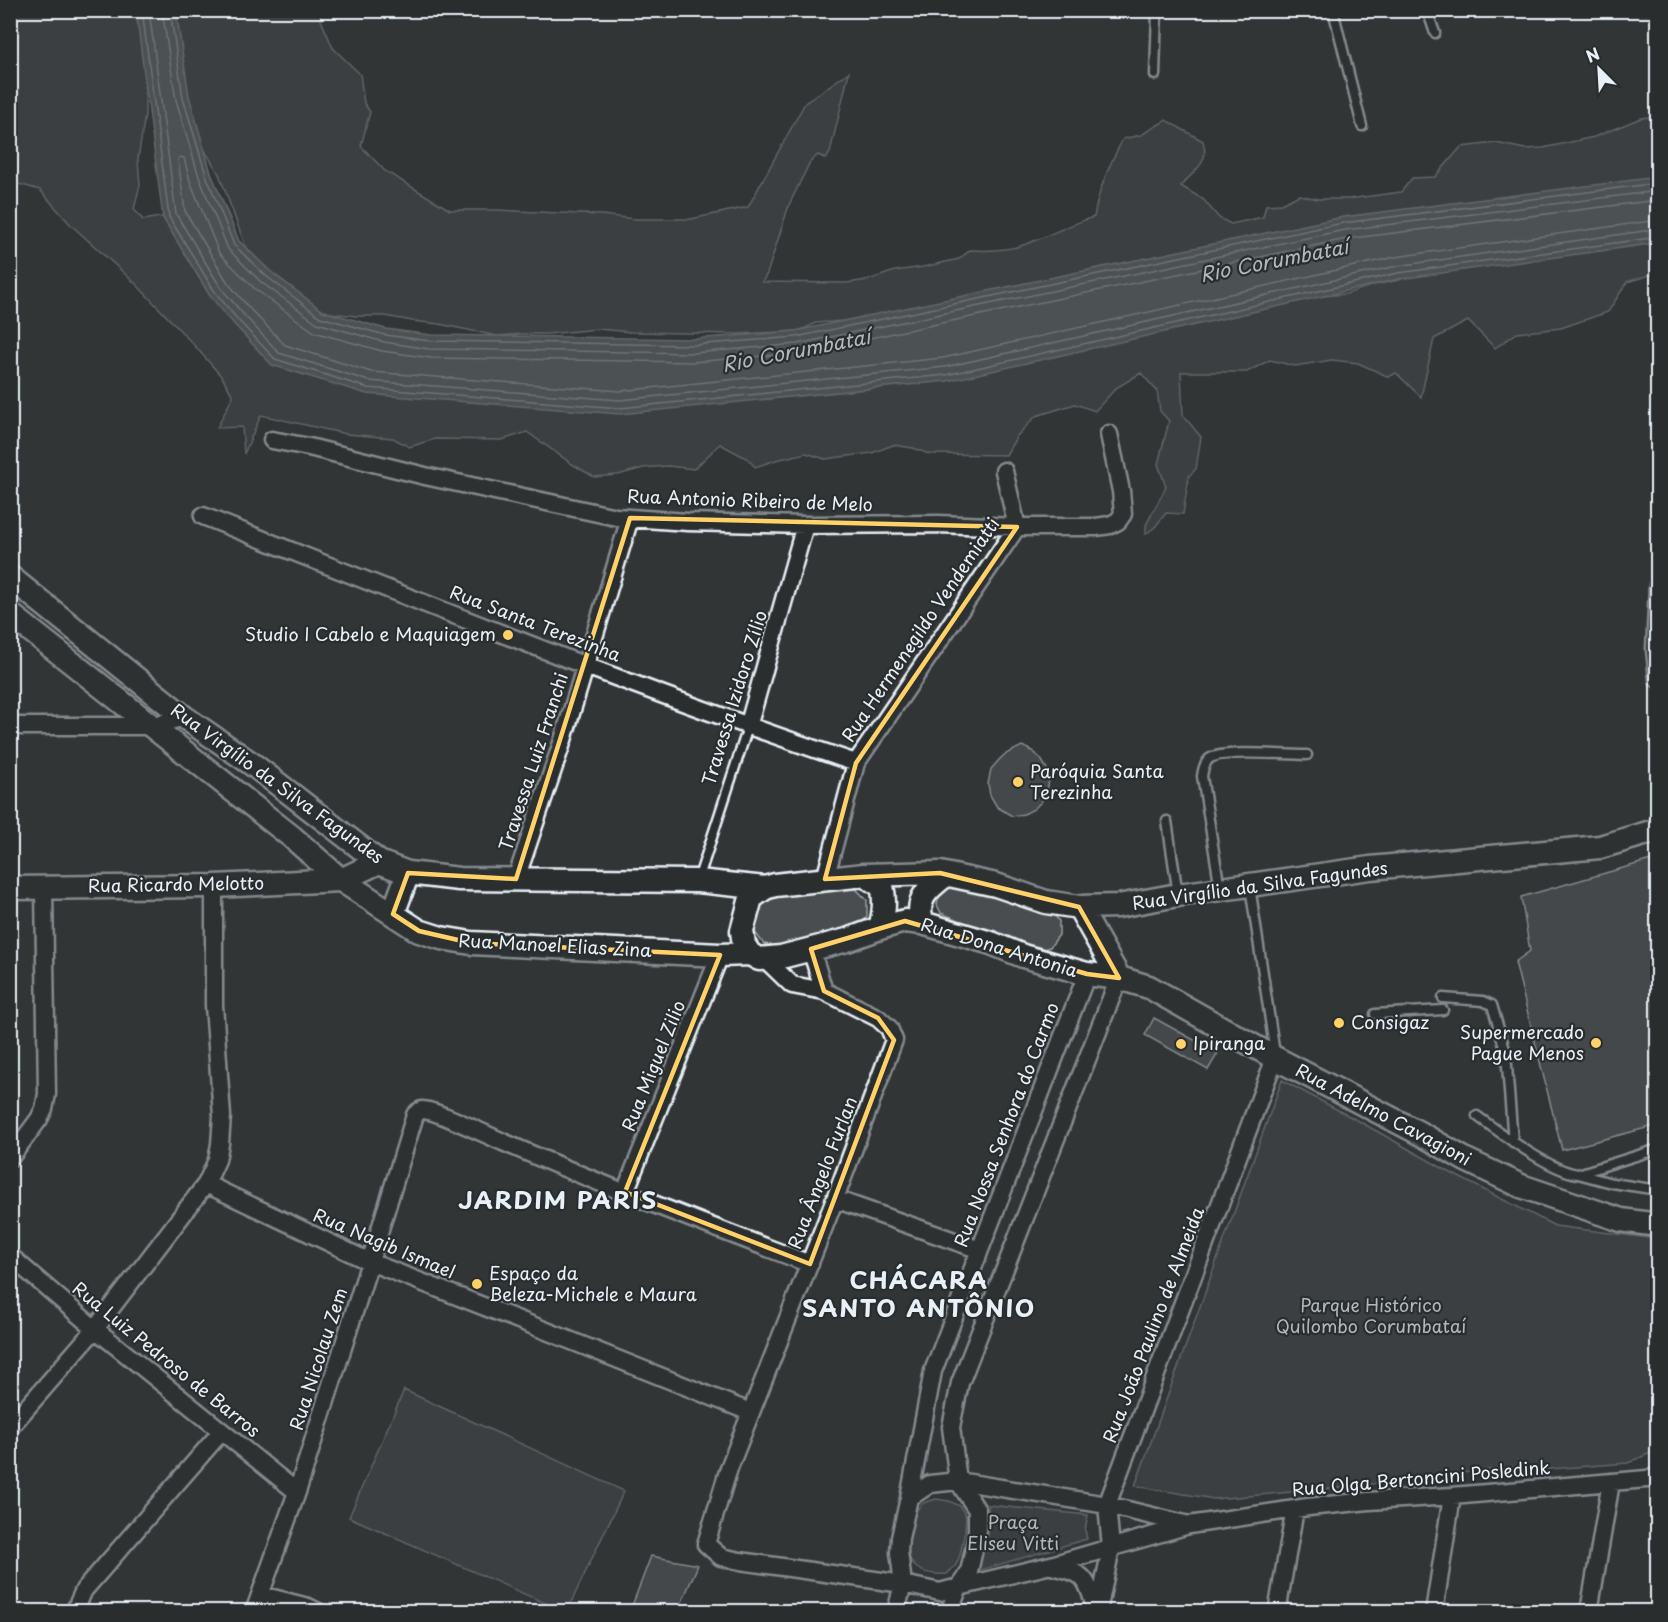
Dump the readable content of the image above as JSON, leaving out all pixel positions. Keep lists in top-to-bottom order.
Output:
{
  "streets": {
    "street": [
      "Rua Antonio Ribeiro de Melo",
      "Rua Santa Terezinha",
      "Rua Hermenegildo Vendemiatti",
      "Travessa Izidoro Zílio",
      "Travessa Luiz Franchi",
      "Rua Virgílio da Silva Fagundes",
      "Rua Ricardo Melotto",
      "Rua Manoel Elias Zina",
      "Rua Dona Antonia",
      "Rua Miguel Zilio",
      "Rua Adelmo Cavagioni",
      "Rua Nossa Senhora do Carmo",
      "Rua Ângelo Furlan",
      "Rua Nagib Ismael",
      "Rua João Paulino de Almeida",
      "Rua Nicolau Zem",
      "Rua Luiz Pedroso de Barros",
      "Rua Olga Bertoncini Posledink"
    ]
  },
  "crossings": [
    ["Rua Antonio Ribeiro de Melo", "Rua Hermenegildo Vendemiatti"],
    ["Rua Antonio Ribeiro de Melo", "Travessa Izidoro Zílio"],
    ["Rua Antonio Ribeiro de Melo", "Travessa Luiz Franchi"],
    ["Rua Santa Terezinha", "Rua Hermenegildo Vendemiatti"],
    ["Rua Santa Terezinha", "Travessa Izidoro Zílio"],
    ["Rua Santa Terezinha", "Travessa Luiz Franchi"],
    ["Rua Hermenegildo Vendemiatti", "Rua Virgílio da Silva Fagundes"],
    ["Travessa Izidoro Zílio", "Rua Virgílio da Silva Fagundes"],
    ["Travessa Luiz Franchi", "Rua Virgílio da Silva Fagundes"],
    ["Rua Virgílio da Silva Fagundes", "Rua Ricardo Melotto"],
    ["Rua Virgílio da Silva Fagundes", "Rua Manoel Elias Zina"],
    ["Rua Ricardo Melotto", "Rua Manoel Elias Zina"],
    ["Rua Manoel Elias Zina", "Rua Dona Antonia"],
    ["Rua Manoel Elias Zina", "Rua Miguel Zilio"],
    ["Rua Dona Antonia", "Rua Adelmo Cavagioni"],
    ["Rua Dona Antonia", "Rua Nossa Senhora do Carmo"],
    ["Rua Miguel Zilio", "Rua Nicolau Zem"],
    ["Rua Adelmo Cavagioni", "Rua João Paulino de Almeida"],
    ["Rua Nossa Senhora do Carmo", "Rua Ângelo Furlan"],
    ["Rua Ângelo Furlan", "Rua Nagib Ismael"],
    ["Rua Nagib Ismael", "Rua Nicolau Zem"],
    ["Rua Nicolau Zem", "Rua Luiz Pedroso de Barros"]
  ],
  "districts": ["JARDIM PARIS", "CHÁCARA SANTO ANTÔNIO"],
  "water": ["Rio Corumbataí"],
  "parks": ["Parque Histórico Quilombo Corumbataí", "Praça Eliseu Vitti"],
  "places": [
    "Studio I Cabelo e Maquiagem",
    "Paróquia Santa Terezinha",
    "Consigaz",
    "Supermercado Pague Menos",
    "Ipiranga",
    "Espaço da Beleza-Michele e Maura"
  ],
  "north": "top left"
}
